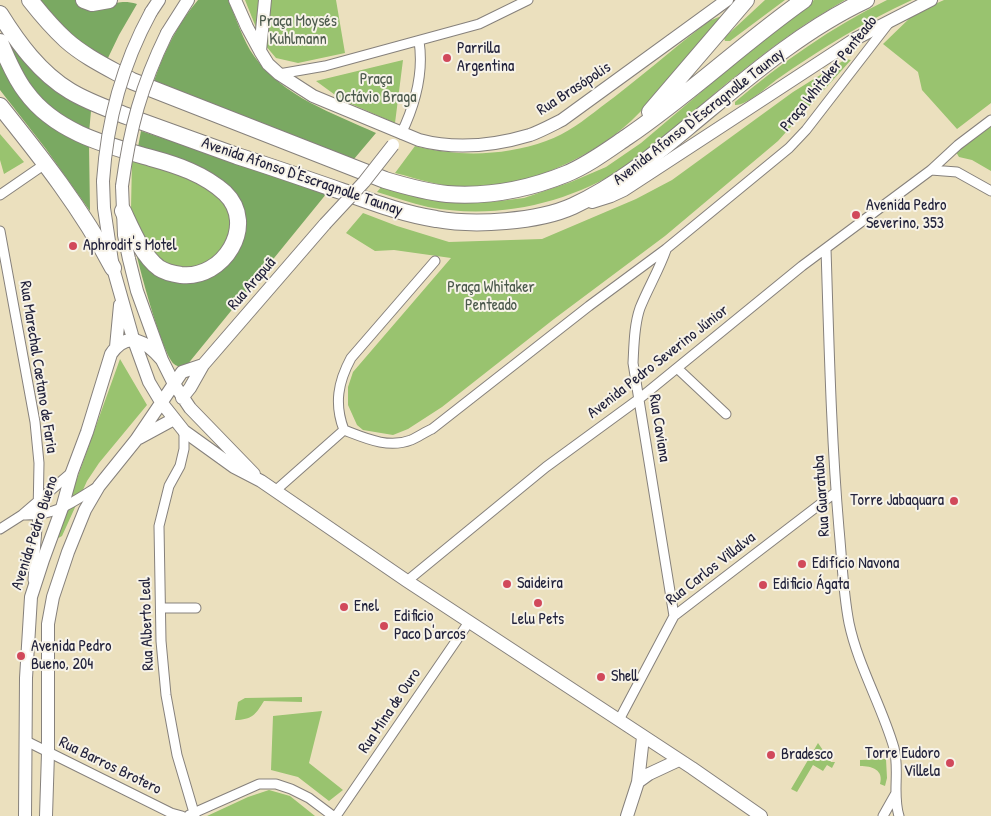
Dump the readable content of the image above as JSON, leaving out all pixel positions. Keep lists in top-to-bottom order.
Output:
{
  "streets": {
    "highway": ["Avenida Afonso D'Escragnolle Taunay"],
    "main road": ["Rua Brasópolis", "Rua Arapuã", "Avenida Pedro Bueno"],
    "street": [
      "Praça Whitaker Penteado",
      "Avenida Pedro Severino Júnior",
      "Rua Marechal Caetano de Faria",
      "Rua Caviana",
      "Rua Guaratuba",
      "Rua Carlos Villalva",
      "Rua Alberto Leal",
      "Rua Mina de Ouro",
      "Rua Barros Brotero"
    ]
  },
  "crossings": [
    ["Praça Whitaker Penteado", "Rua Caviana"],
    ["Rua Brasópolis", "Rua Arapuã"],
    ["Avenida Pedro Severino Júnior", "Rua Caviana"],
    ["Avenida Pedro Severino Júnior", "Rua Guaratuba"],
    ["Rua Marechal Caetano de Faria", "Avenida Pedro Bueno"],
    ["Rua Caviana", "Rua Carlos Villalva"],
    ["Rua Guaratuba", "Rua Carlos Villalva"],
    ["Avenida Pedro Bueno", "Rua Barros Brotero"],
    ["Rua Alberto Leal", "Rua Barros Brotero"],
    ["Rua Mina de Ouro", "Rua Barros Brotero"]
  ],
  "parks": ["Praça Moysés Kuhlmann", "Praça Octávio Braga", "Praça Whitaker Penteado"],
  "places": [
    "Parrilla Argentina",
    "Avenida Pedro Severino, 353",
    "Aphrodit's Motel",
    "Torre Jabaquara",
    "Edifício Navona",
    "Saideira",
    "Edificio Ágata",
    "Lelu Pets",
    "Enel",
    "Edificio Paco D'arcos",
    "Avenida Pedro Bueno, 204",
    "Shell",
    "Bradesco",
    "Torre Eudoro Villela"
  ]
}
